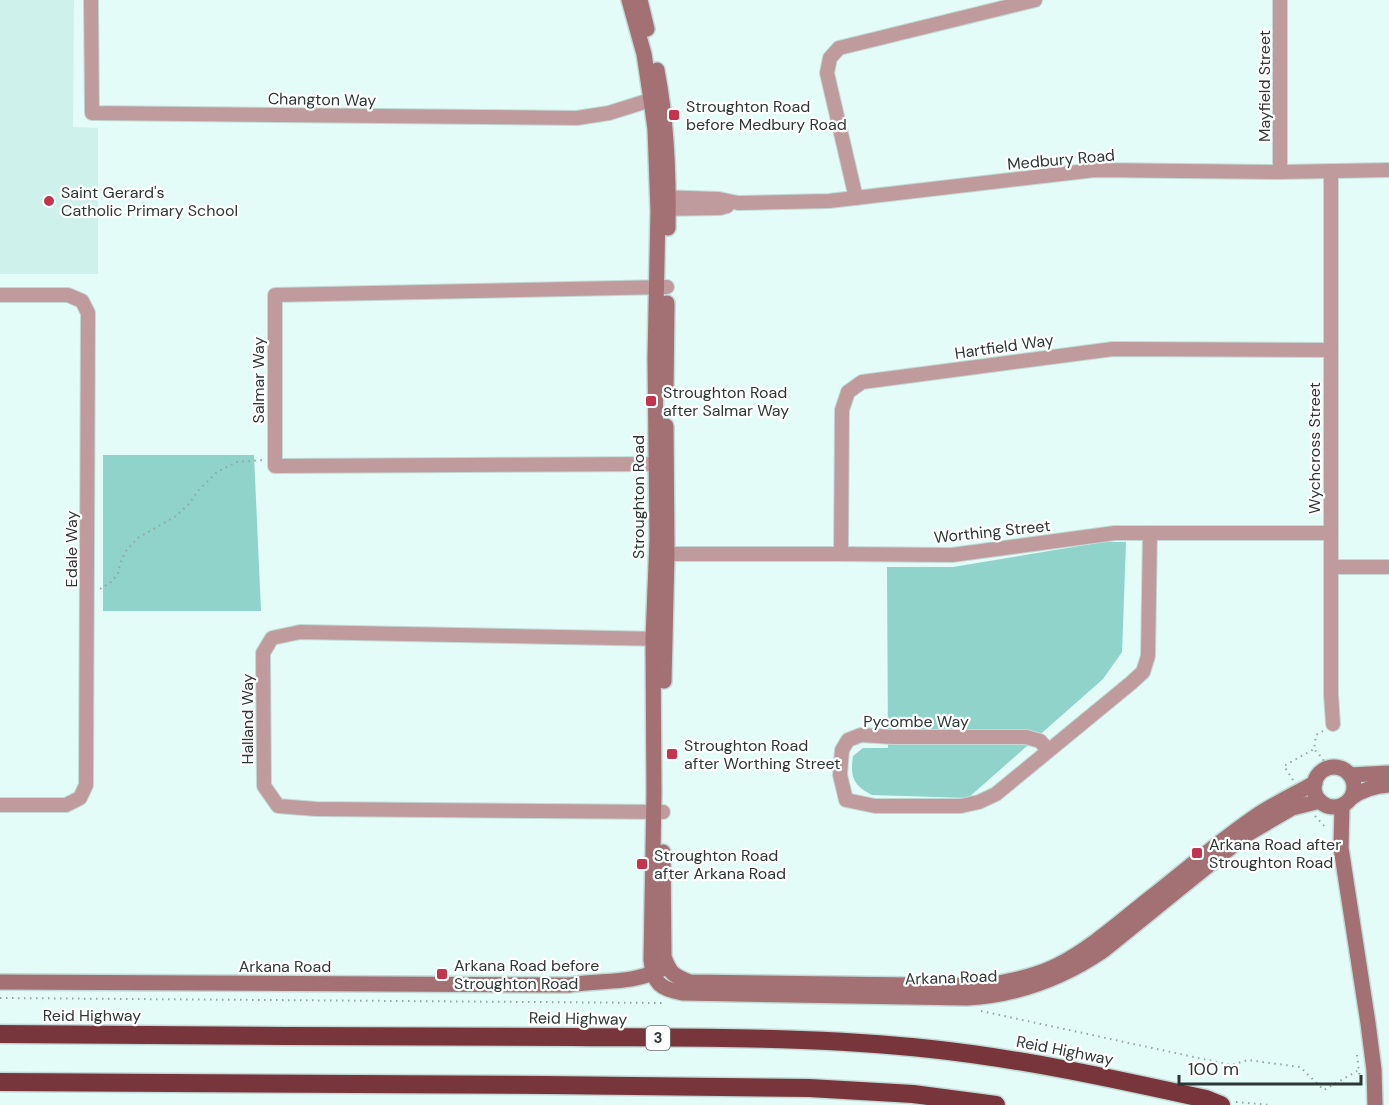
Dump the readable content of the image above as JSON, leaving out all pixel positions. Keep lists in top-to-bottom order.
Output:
{
  "streets": {
    "highway": ["Reid Highway", "3"],
    "street": [
      "Mayfield Street",
      "Changton Way",
      "Medbury Road",
      "Hartfield Way",
      "Salmar Way",
      "Wychcross Street",
      "Stroughton Road",
      "Worthing Street",
      "Edale Way",
      "Halland Way",
      "Pycombe Way",
      "Arkana Road"
    ]
  },
  "crossings": [
    ["Mayfield Street", "Medbury Road"],
    ["Changton Way", "Stroughton Road"],
    ["Medbury Road", "Wychcross Street"],
    ["Medbury Road", "Stroughton Road"],
    ["Hartfield Way", "Wychcross Street"],
    ["Hartfield Way", "Worthing Street"],
    ["Salmar Way", "Stroughton Road"],
    ["Wychcross Street", "Worthing Street"],
    ["Stroughton Road", "Worthing Street"],
    ["Stroughton Road", "Halland Way"],
    ["Stroughton Road", "Arkana Road"],
    ["Worthing Street", "Pycombe Way"]
  ],
  "places": {
    "transit": [
      "Stroughton Road before Medbury Road",
      "Stroughton Road after Salmar Way",
      "Stroughton Road after Worthing Street",
      "Arkana Road after Stroughton Road",
      "Stroughton Road after Arkana Road",
      "Arkana Road before Stroughton Road"
    ],
    "other": ["Saint Gerard's Catholic Primary School"]
  },
  "scale_bar": "100 m"
}
